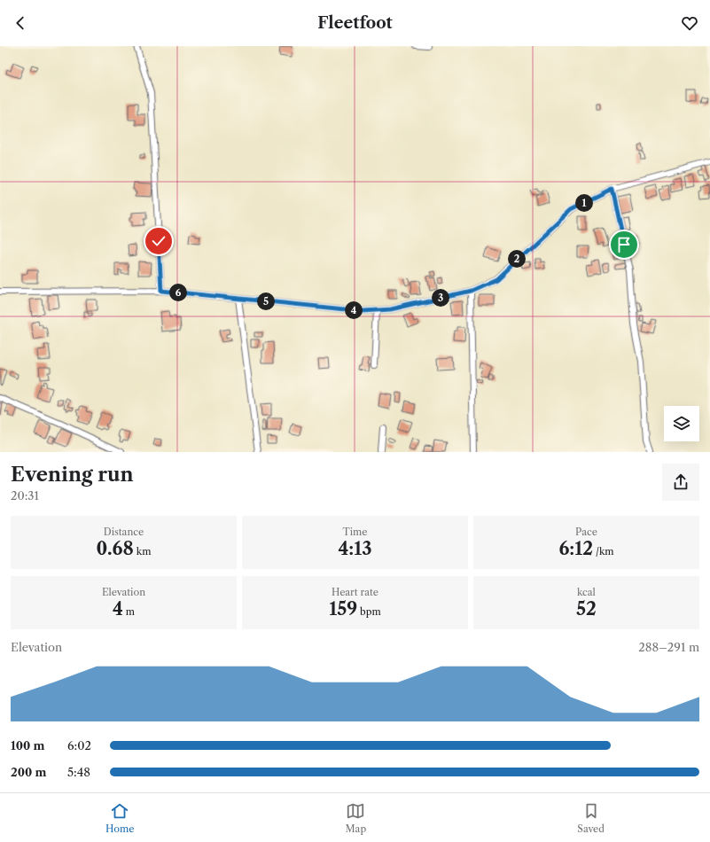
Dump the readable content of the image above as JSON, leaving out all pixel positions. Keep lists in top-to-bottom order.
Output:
{
  "page": {
    "header": "Fleetfoot",
    "pins": [
      "1",
      "2",
      "6",
      "3",
      "5",
      "4"
    ],
    "heading": ["Evening run", "20:31"],
    "stats": [
      ["Distance", "0.68 km"],
      ["Time", "4:13"],
      ["Pace", "6:12 /km"],
      ["Elevation", "4 m"],
      ["Heart rate", "159 bpm"],
      ["kcal", "52"]
    ],
    "chart": ["Elevation", "288–291 m"],
    "list": [
      {
        "name": "100 m",
        "note": "6:02"
      },
      {
        "name": "200 m",
        "note": "5:48"
      }
    ],
    "tabs": ["Home", "Map", "Saved"]
  }
}
